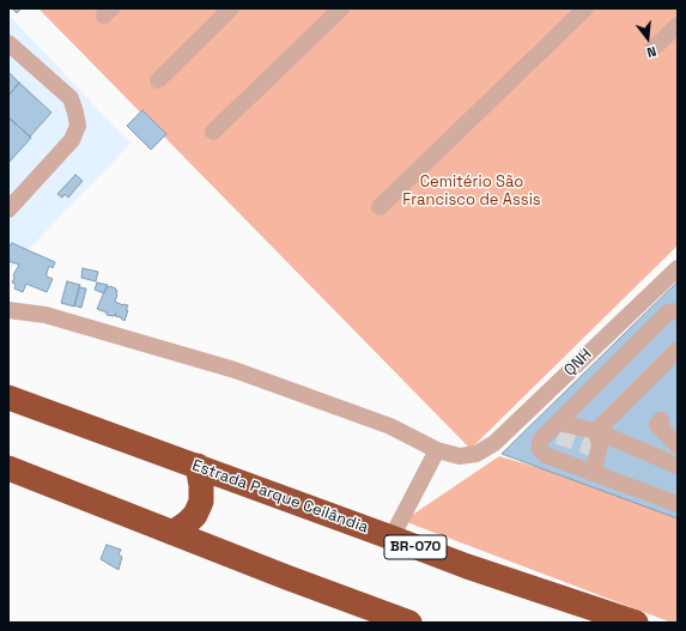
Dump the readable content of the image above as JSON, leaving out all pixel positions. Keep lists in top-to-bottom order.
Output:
{
  "streets": {
    "highway": ["Estrada Parque Ceilândia", "BR-070"],
    "street": ["QNH"]
  },
  "parks": ["Cemitério São Francisco de Assis"],
  "north": "bottom"
}
